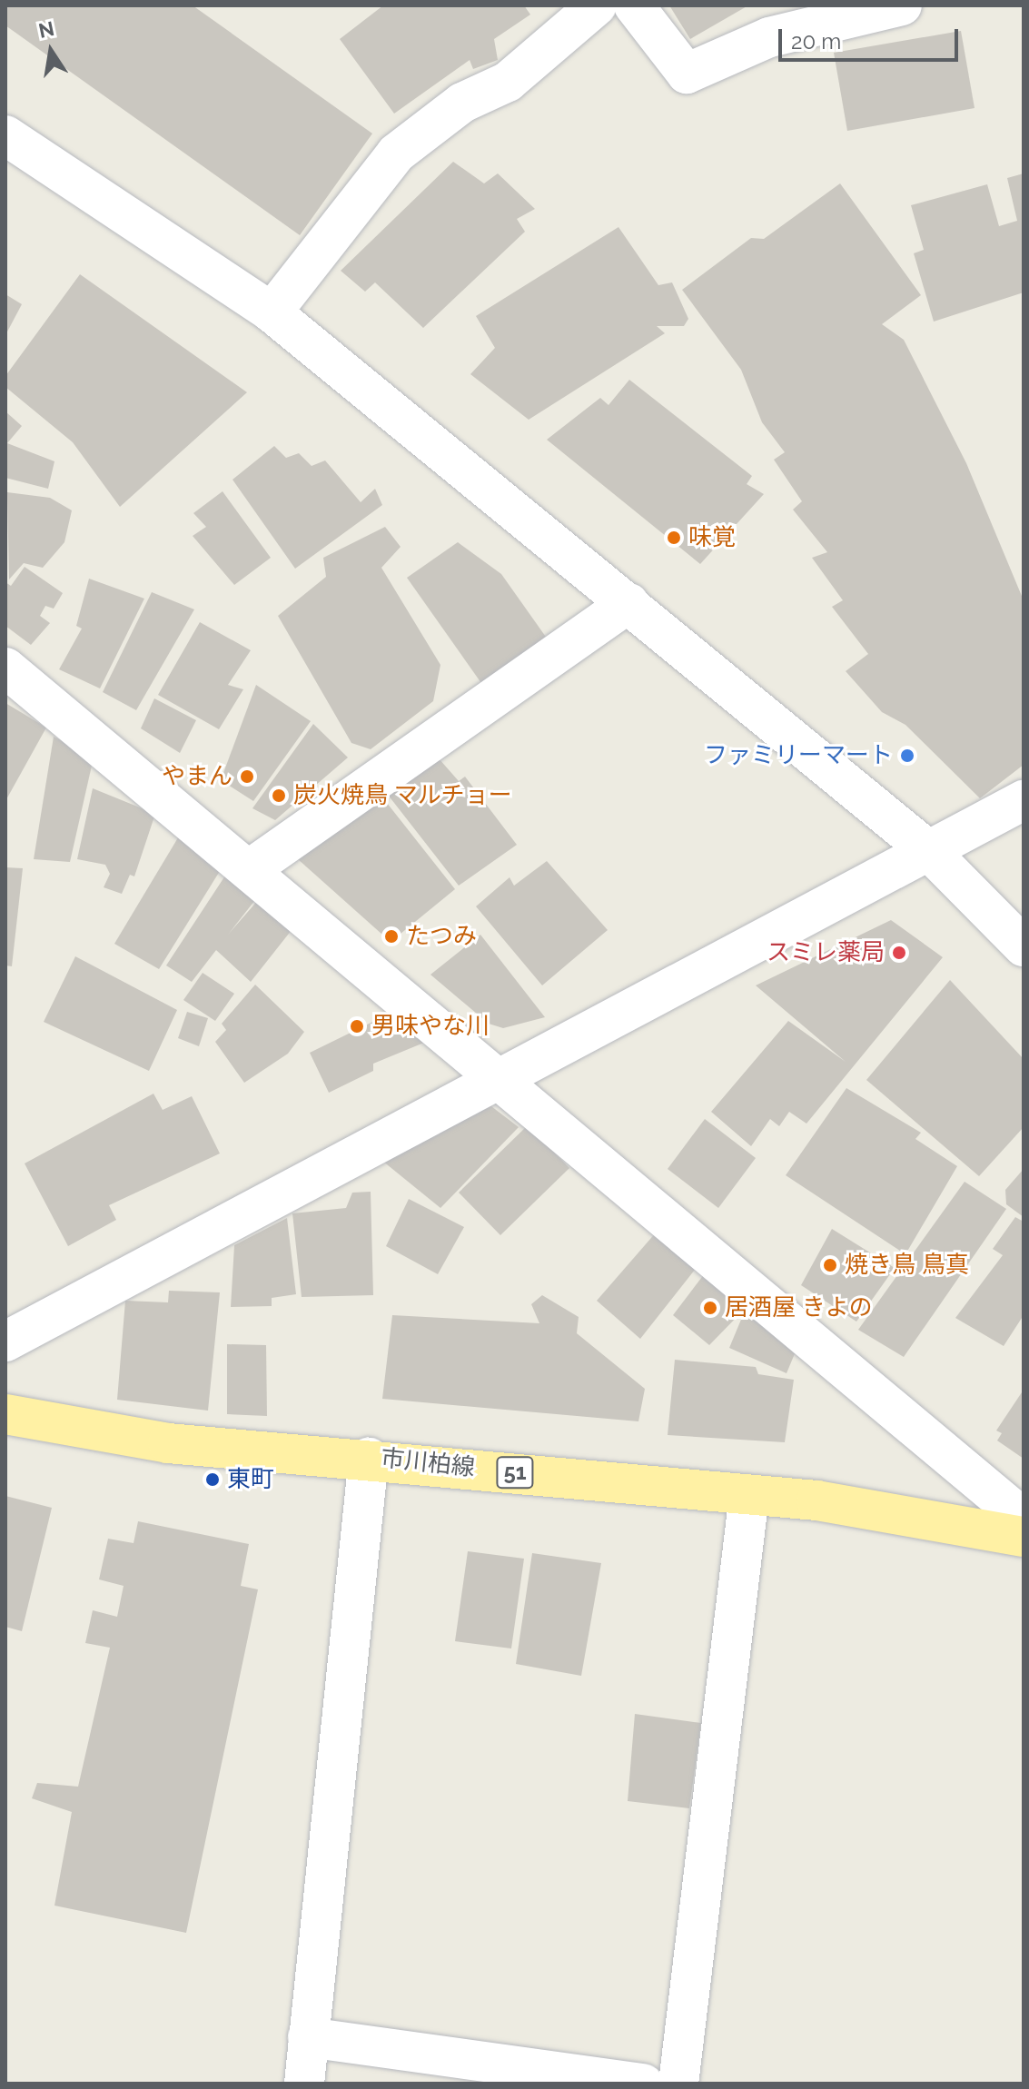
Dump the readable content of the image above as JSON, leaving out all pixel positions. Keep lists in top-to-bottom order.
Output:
{
  "streets": {
    "main road": ["市川柏線", "51"]
  },
  "places": [
    "味覚",
    "ファミリーマート",
    "やまん",
    "炭火焼鳥 マルチョー",
    "たつみ",
    "スミレ薬局",
    "男味やな川",
    "焼き鳥 鳥真",
    "居酒屋 きよの",
    "東町"
  ],
  "scale_bar": "20 m",
  "north": "top"
}
